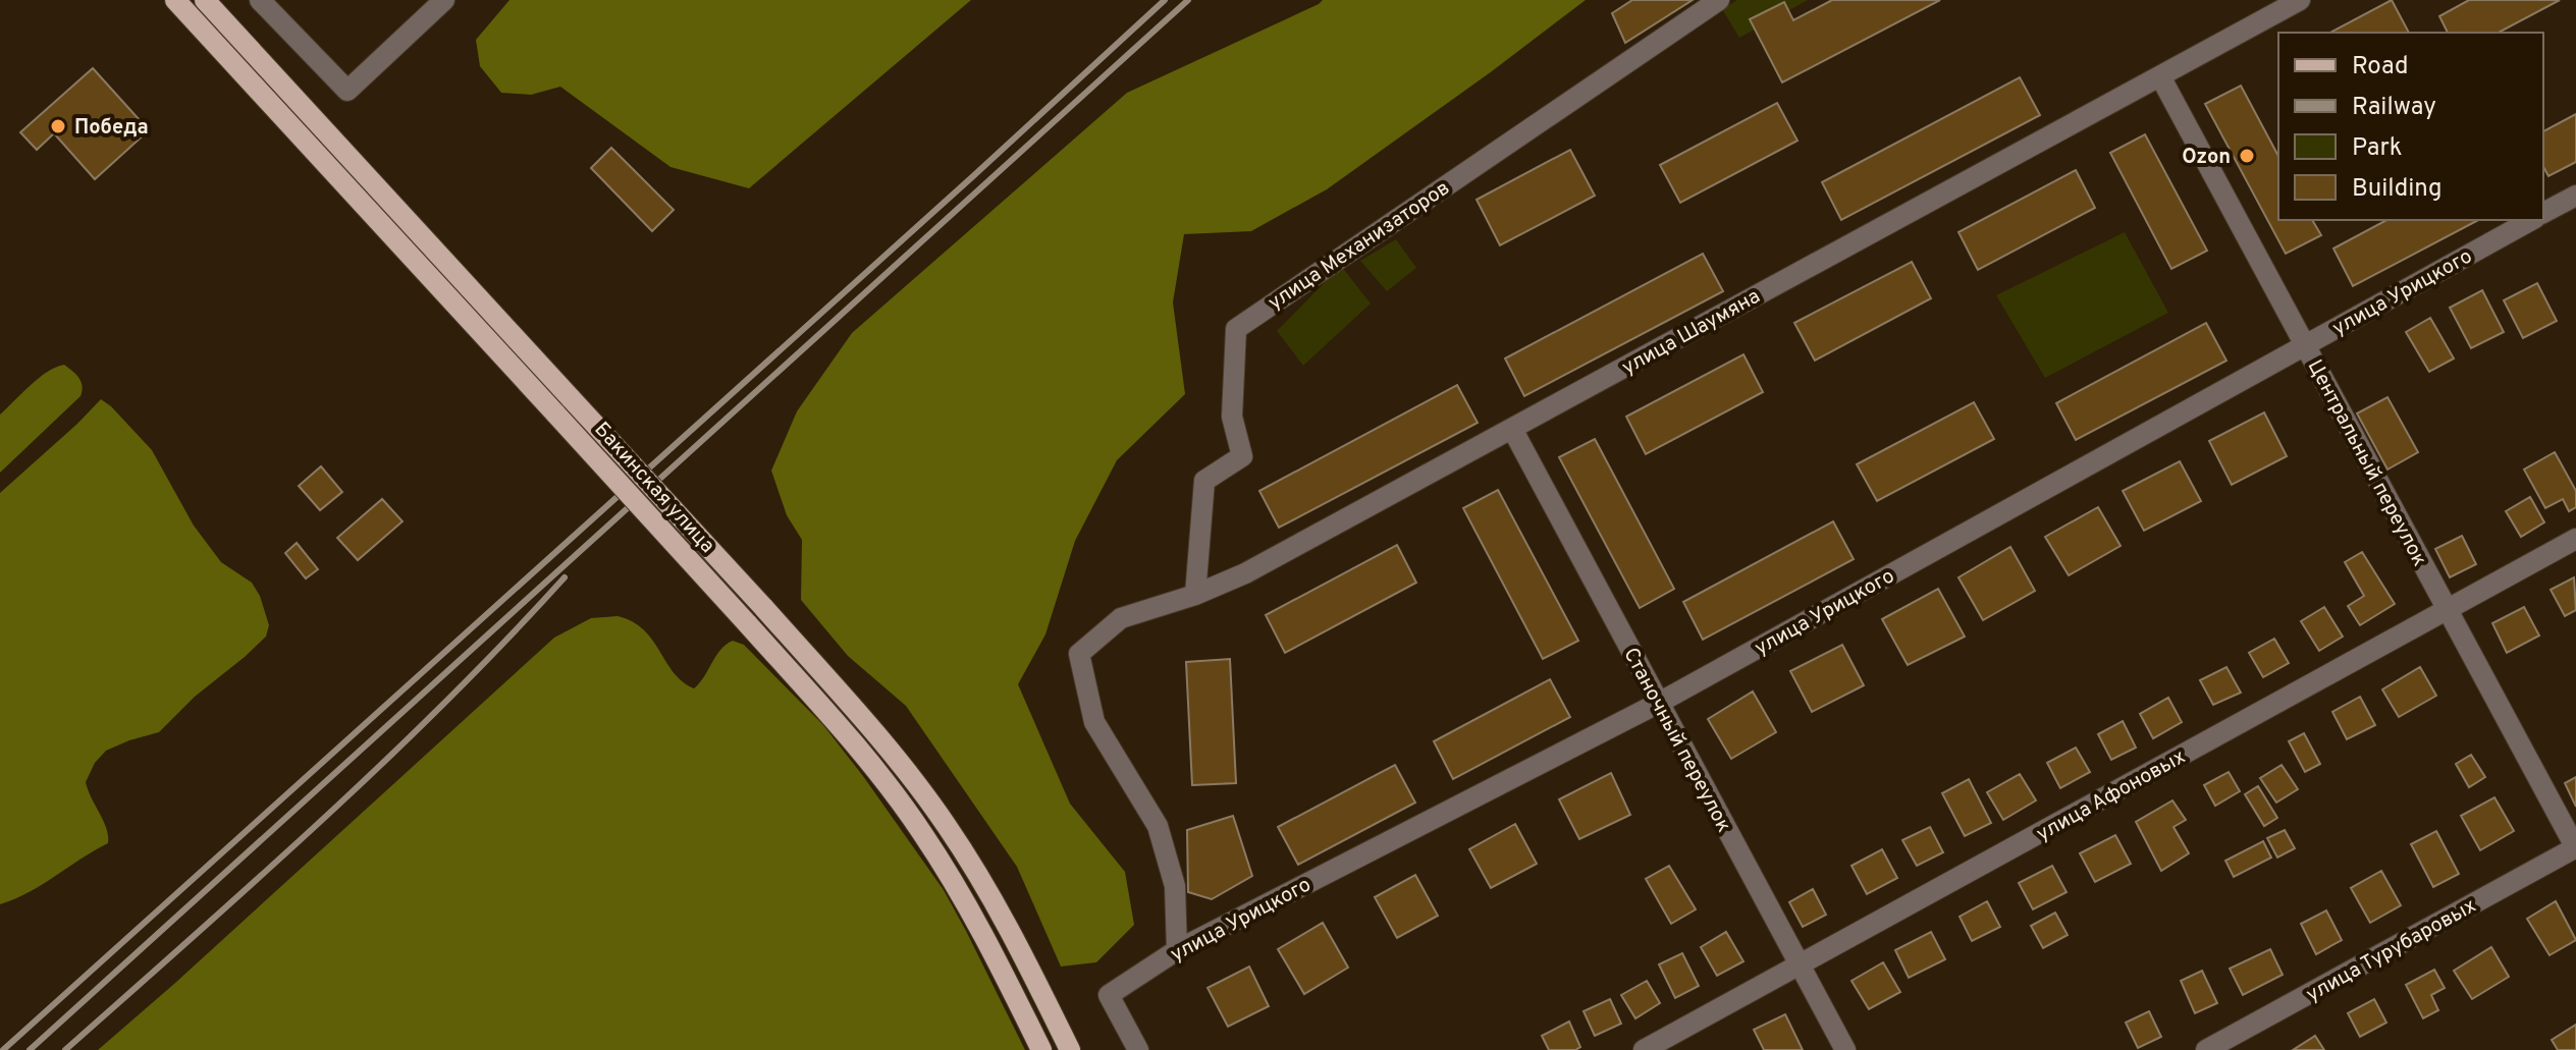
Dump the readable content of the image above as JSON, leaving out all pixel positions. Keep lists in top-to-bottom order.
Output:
{
  "streets": {
    "main road": ["Бакинская улица"],
    "street": [
      "улица Механизаторов",
      "улица Урицкого",
      "улица Шаумяна",
      "Центральный переулок",
      "Станочный переулок",
      "улица Афоновых",
      "улица Турубаровых"
    ]
  },
  "crossings": [
    ["улица Механизаторов", "улица Шаумяна"],
    ["улица Урицкого", "улица Шаумяна"],
    ["улица Урицкого", "Центральный переулок"],
    ["улица Урицкого", "Станочный переулок"],
    ["улица Шаумяна", "Центральный переулок"],
    ["улица Шаумяна", "Станочный переулок"],
    ["Центральный переулок", "улица Афоновых"],
    ["Центральный переулок", "улица Турубаровых"],
    ["Станочный переулок", "улица Афоновых"]
  ],
  "places": ["Победа", "Ozon"],
  "legend": [
    "Road",
    "Railway",
    "Park",
    "Building"
  ]
}
